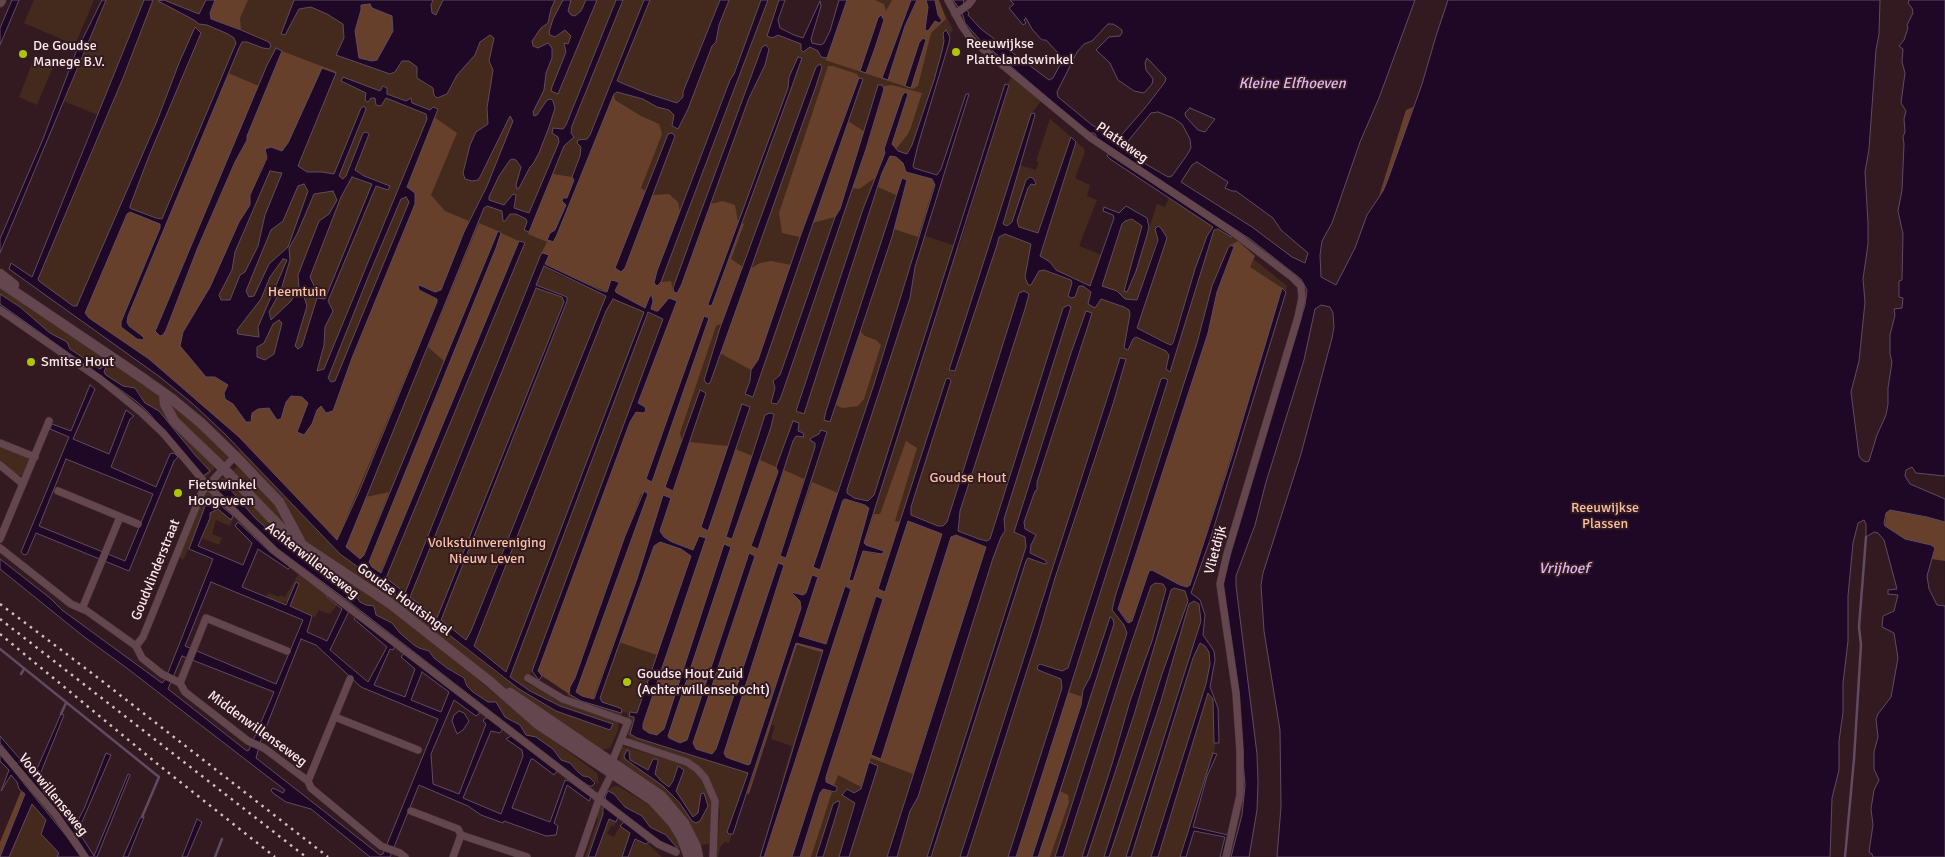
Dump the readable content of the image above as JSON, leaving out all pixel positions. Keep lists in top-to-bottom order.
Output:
{
  "streets": {
    "main road": ["Goudse Houtsingel"],
    "street": [
      "Platteweg",
      "Vlietdijk",
      "Achterwillenseweg",
      "Goudvlinderstraat",
      "Middenwillenseweg",
      "Voorwillenseweg"
    ]
  },
  "crossings": [
    ["Platteweg", "Vlietdijk"],
    ["Achterwillenseweg", "Goudvlinderstraat"],
    ["Goudvlinderstraat", "Goudse Houtsingel"],
    ["Goudvlinderstraat", "Middenwillenseweg"]
  ],
  "water": ["Kleine Elfhoeven", "Vrijhoef"],
  "parks": [
    "Heemtuin",
    "Goudse Hout",
    "Reeuwijkse Plassen",
    "Volkstuinvereniging Nieuw Leven"
  ],
  "places": [
    "Reeuwijkse Plattelandswinkel",
    "De Goudse Manege B.V.",
    "Smitse Hout",
    "Fietswinkel Hoogeveen",
    "Goudse Hout Zuid (Achterwillensebocht)"
  ]
}
